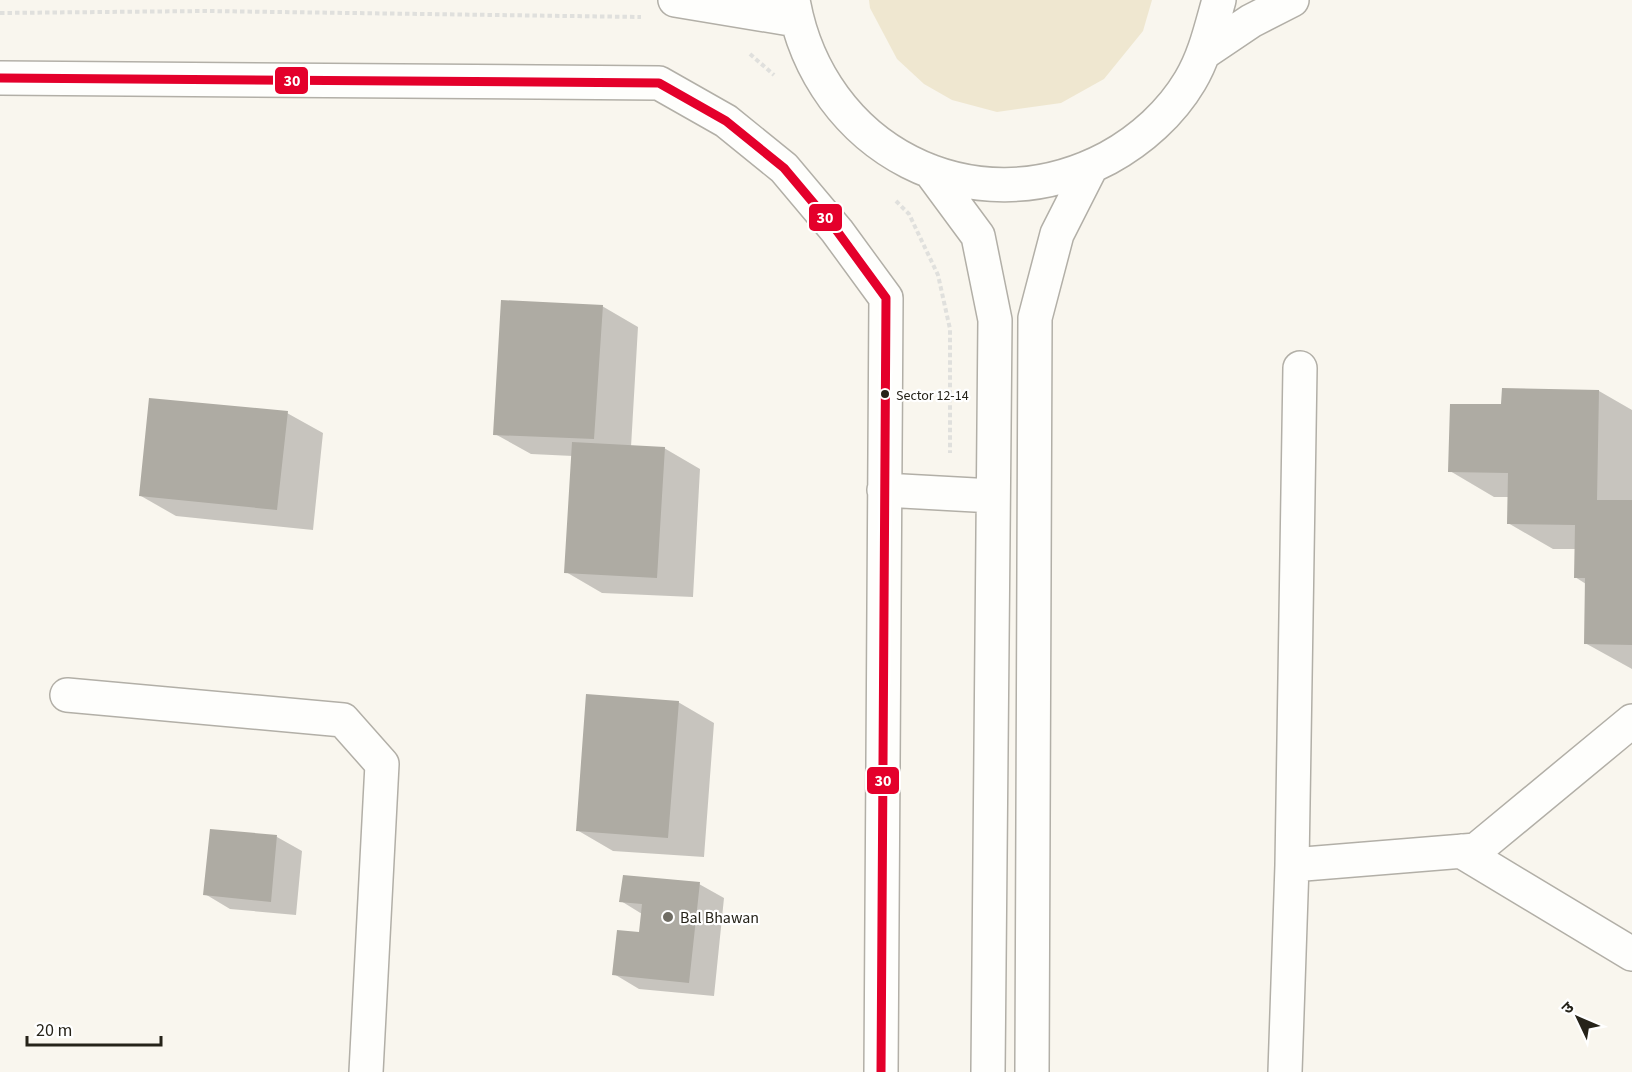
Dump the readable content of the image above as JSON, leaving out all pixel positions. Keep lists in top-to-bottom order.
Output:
{
  "places": ["Sector 12-14", "Bal Bhawan"],
  "lines": ["transit line 30"],
  "scale_bar": "20 m",
  "north": "top left"
}
